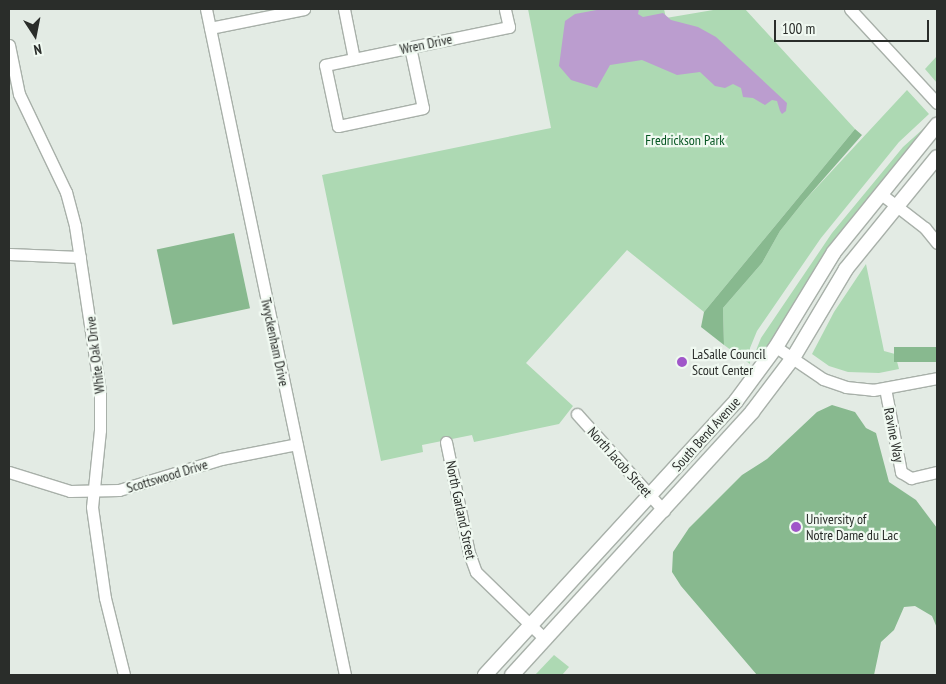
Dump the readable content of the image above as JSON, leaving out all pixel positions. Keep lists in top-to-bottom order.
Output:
{
  "streets": {
    "main road": ["South Bend Avenue"],
    "street": [
      "Wren Drive",
      "Twyckenham Drive",
      "White Oak Drive",
      "Ravine Way",
      "North Jacob Street",
      "Scottswood Drive",
      "North Garland Street"
    ]
  },
  "crossings": [
    ["Twyckenham Drive", "Scottswood Drive"],
    ["White Oak Drive", "Scottswood Drive"],
    ["South Bend Avenue", "North Jacob Street"],
    ["South Bend Avenue", "North Garland Street"]
  ],
  "parks": ["Fredrickson Park"],
  "places": ["LaSalle Council Scout Center", "University of Notre Dame du Lac"],
  "scale_bar": "100 m",
  "north": "bottom"
}
